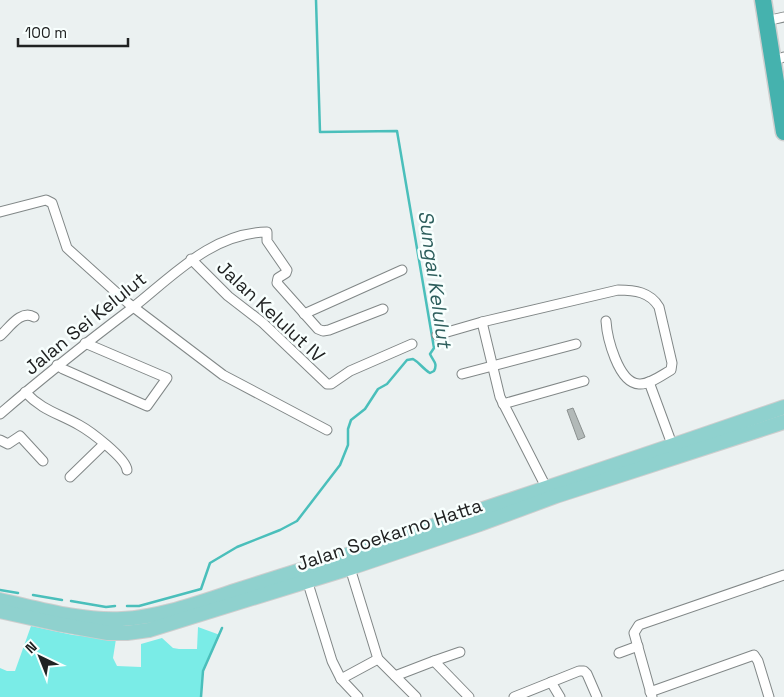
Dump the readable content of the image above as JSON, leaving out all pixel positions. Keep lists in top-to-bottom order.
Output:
{
  "streets": {
    "main road": ["Jalan Soekarno Hatta"],
    "street": ["Jalan Kelulut IV", "Jalan Sei Kelulut"]
  },
  "crossings": [
    ["Jalan Kelulut IV", "Jalan Sei Kelulut"]
  ],
  "water": ["Sungai Kelulut"],
  "scale_bar": "100 m",
  "north": "top left"
}
